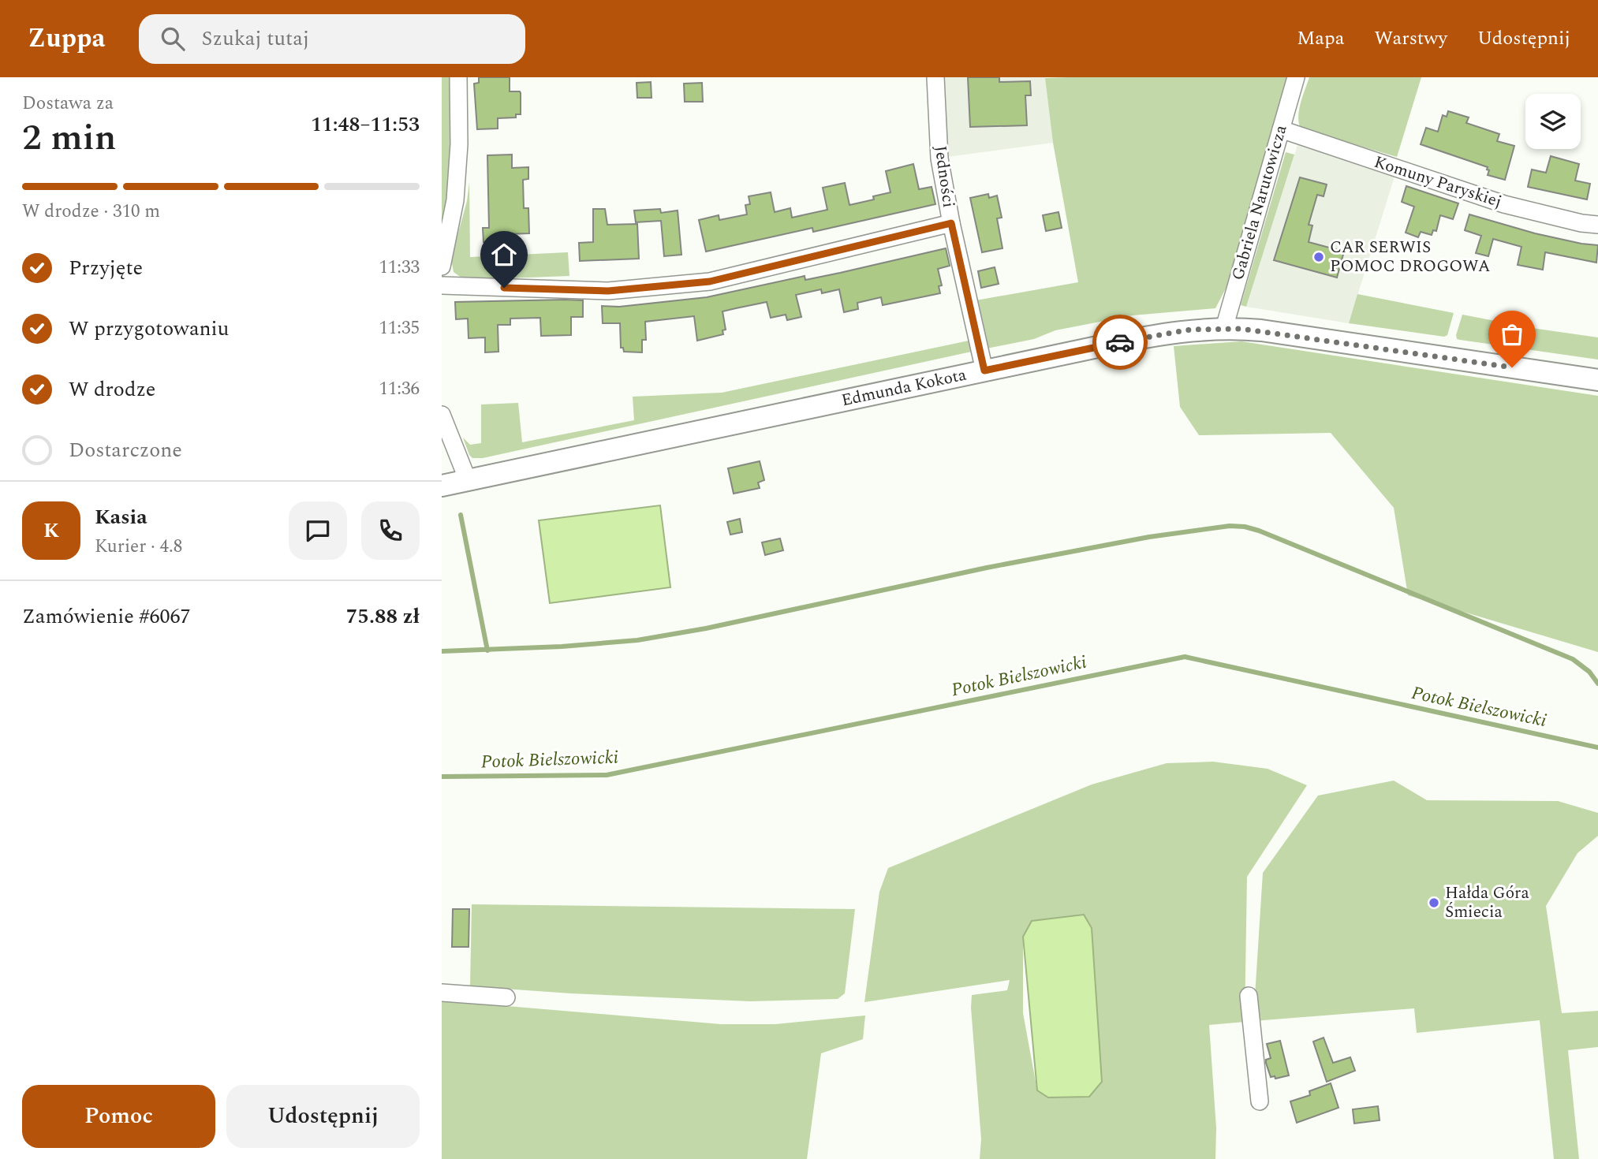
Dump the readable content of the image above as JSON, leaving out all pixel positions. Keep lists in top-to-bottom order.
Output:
{
  "streets": {
    "street": [
      "Jedności",
      "Komuny Paryskiej",
      "Gabriela Narutowicza",
      "Edmunda Kokota"
    ]
  },
  "crossings": [
    ["Jedności", "Edmunda Kokota"],
    ["Komuny Paryskiej", "Gabriela Narutowicza"],
    ["Gabriela Narutowicza", "Edmunda Kokota"]
  ],
  "water": ["Potok Bielszowicki"],
  "places": ["CAR SERWIS POMOC DROGOWA", "Hałda Góra Śmiecia"],
  "page": {
    "header": "Zuppa",
    "search": "Szukaj tutaj",
    "nav": ["Mapa", "Warstwy", "Udostępnij"],
    "heading": ["2 min", "Dostawa za", "11:48–11:53"],
    "panel": [
      "Kasia",
      "Kurier · 4.8",
      "Zamówienie #6067",
      "75.88 zł"
    ],
    "bar": "W drodze · 310 m",
    "list": [
      ["Przyjęte", "11:33"],
      ["W przygotowaniu", "11:35"],
      ["W drodze", "11:36"],
      "Dostarczone"
    ],
    "round": "K",
    "buttons": ["Pomoc", "Udostępnij"]
  }
}
